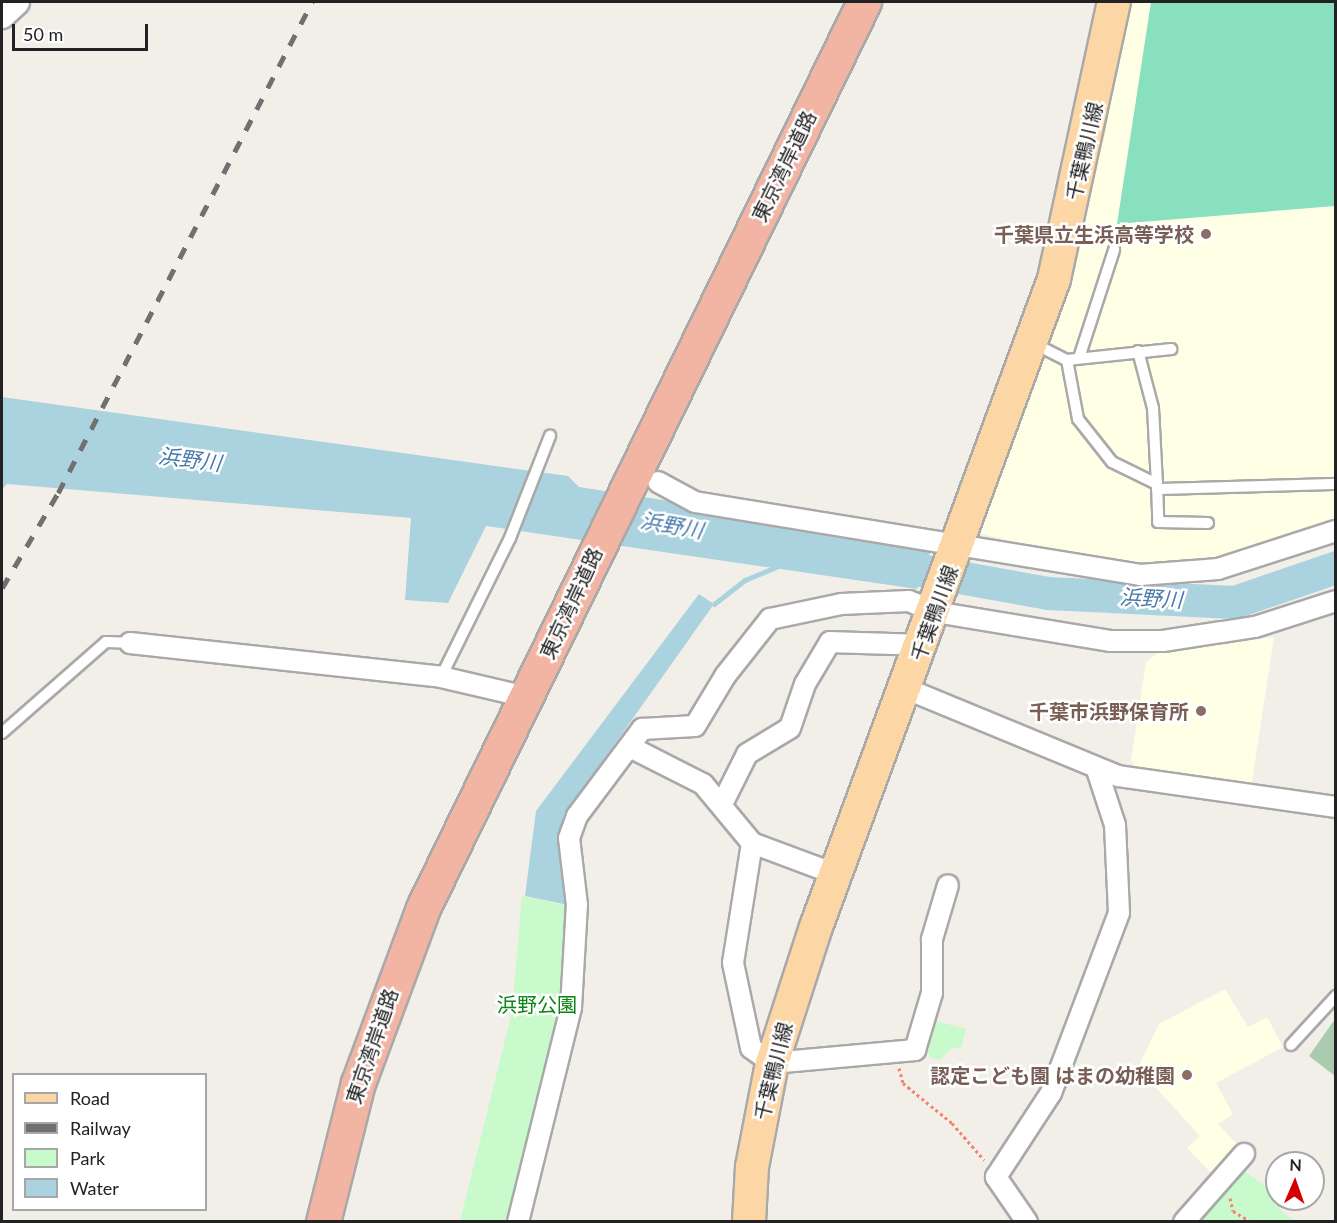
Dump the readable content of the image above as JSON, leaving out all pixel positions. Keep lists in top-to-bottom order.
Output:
{
  "streets": {
    "highway": ["東京湾岸道路"],
    "main road": ["千葉鴨川線"]
  },
  "water": ["浜野川"],
  "parks": ["浜野公園"],
  "places": ["千葉県立生浜高等学校", "千葉市浜野保育所", "認定こども園 はまの幼稚園"],
  "legend": [
    "Road",
    "Railway",
    "Park",
    "Water"
  ],
  "scale_bar": "50 m",
  "north": "top"
}
